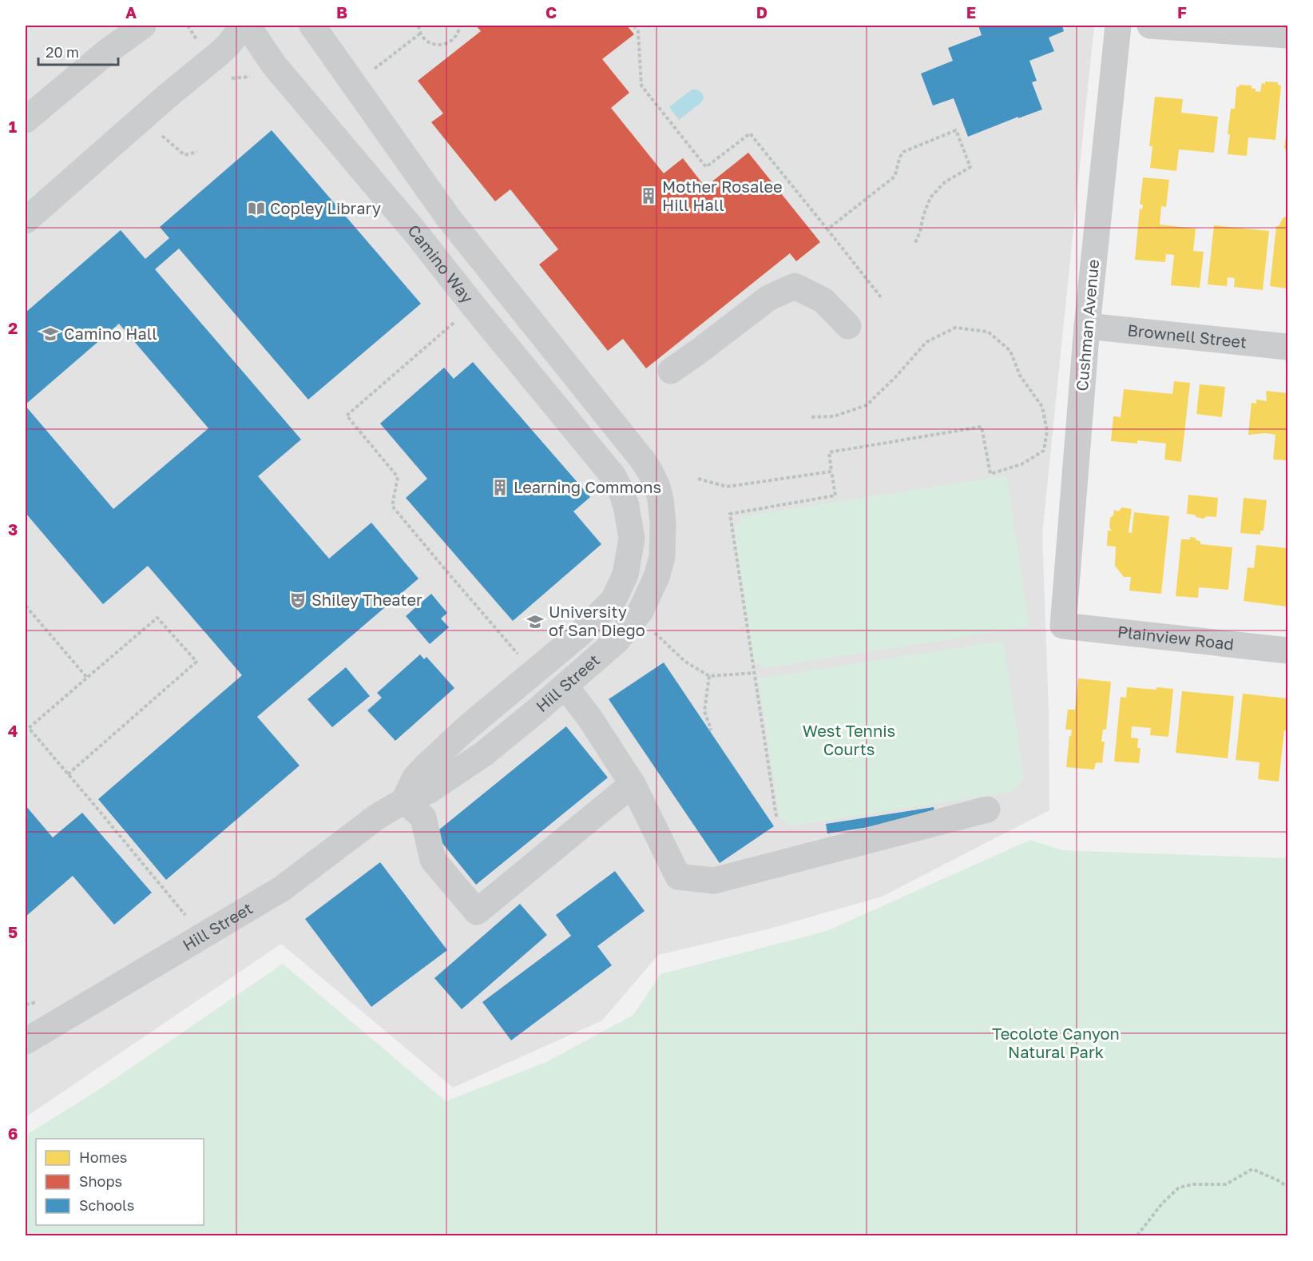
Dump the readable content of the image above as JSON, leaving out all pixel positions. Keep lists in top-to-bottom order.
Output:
{
  "streets": {
    "street": [
      "Camino Way",
      "Cushman Avenue",
      "Brownell Street",
      "Plainview Road",
      "Hill Street"
    ]
  },
  "crossings": [
    ["Camino Way", "Hill Street"],
    ["Cushman Avenue", "Brownell Street"],
    ["Cushman Avenue", "Plainview Road"]
  ],
  "parks": ["West Tennis Courts", "Tecolote Canyon Natural Park"],
  "places": {
    "building": ["Mother Rosalee Hill Hall", "Learning Commons"],
    "library": ["Copley Library"],
    "school or university": ["Camino Hall", "University of San Diego"],
    "theatre": ["Shiley Theater"]
  },
  "legend": ["Homes", "Shops", "Schools"],
  "scale_bar": "20 m",
  "grid": {
    "columns": [
      "A",
      "B",
      "C",
      "D",
      "E",
      "F"
    ],
    "rows": [
      "1",
      "2",
      "3",
      "4",
      "5",
      "6"
    ]
  }
}
